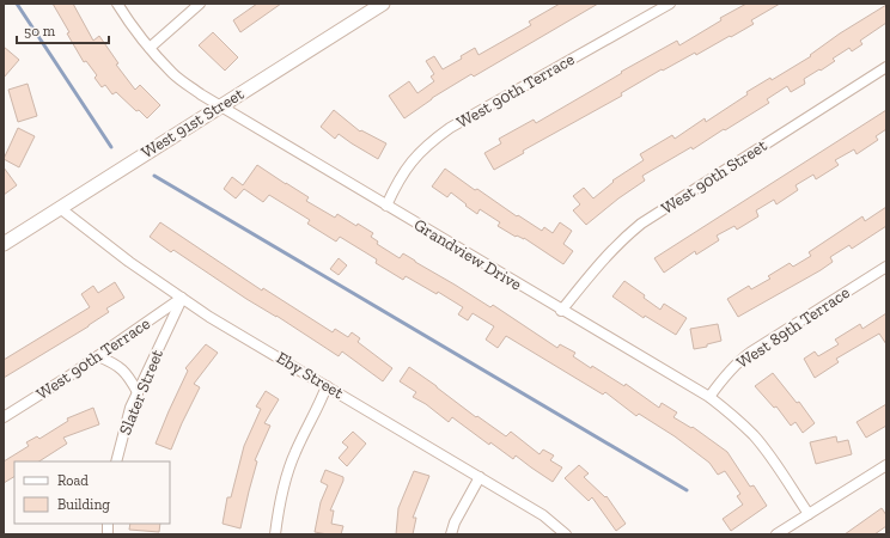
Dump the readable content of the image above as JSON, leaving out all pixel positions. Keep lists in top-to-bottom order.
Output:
{
  "streets": {
    "street": [
      "West 90th Terrace",
      "West 91st Street",
      "West 90th Street",
      "Grandview Drive",
      "West 89th Terrace",
      "Eby Street",
      "Slater Street"
    ]
  },
  "crossings": [
    ["West 90th Terrace", "Grandview Drive"],
    ["West 90th Terrace", "Eby Street"],
    ["West 90th Terrace", "Slater Street"],
    ["West 91st Street", "Grandview Drive"],
    ["West 91st Street", "Eby Street"],
    ["West 90th Street", "Grandview Drive"],
    ["Grandview Drive", "West 89th Terrace"],
    ["Eby Street", "Slater Street"]
  ],
  "legend": ["Road", "Building"],
  "scale_bar": "50 m"
}
